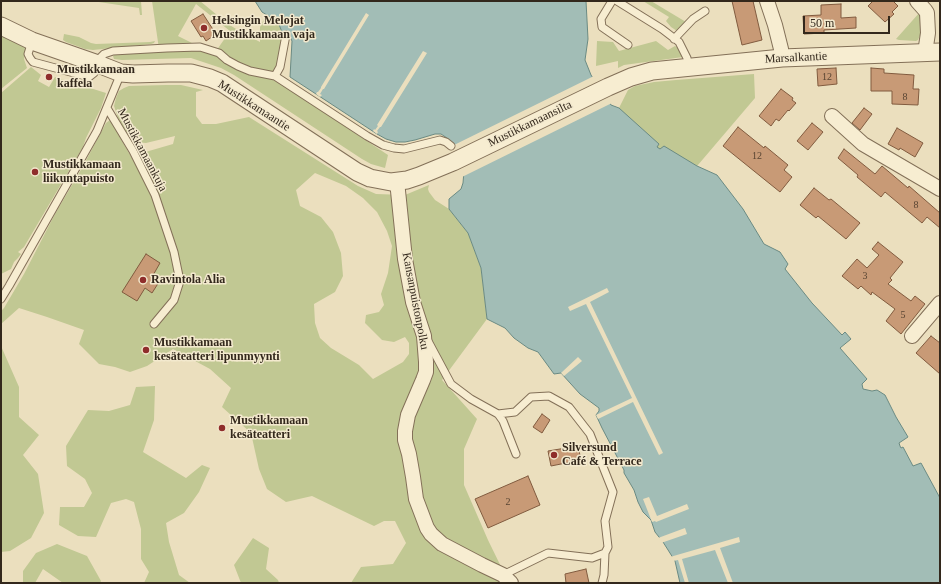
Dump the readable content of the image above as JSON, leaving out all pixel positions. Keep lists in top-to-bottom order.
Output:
{
  "streets": {
    "street": [
      "Marsalkantie",
      "Mustikkamaantie",
      "Mustikkamaansilta",
      "Kansanpuistonpolku"
    ],
    "lane": ["Mustikkamaankuja"]
  },
  "crossings": [
    ["Marsalkantie", "Mustikkamaansilta"],
    ["Mustikkamaantie", "Mustikkamaansilta"],
    ["Mustikkamaantie", "Mustikkamaankuja"],
    ["Mustikkamaantie", "Kansanpuistonpolku"]
  ],
  "places": [
    "Helsingin Melojat Mustikkamaan vaja",
    "Mustikkamaan kaffela",
    "Mustikkamaan liikuntapuisto",
    "Ravintola Alia",
    "Mustikkamaan kesäteatteri lipunmyynti",
    "Mustikkamaan kesäteatteri",
    "Silversund Café & Terrace"
  ],
  "house_numbers": [
    "12",
    "8",
    "12",
    "8",
    "3",
    "5",
    "2"
  ],
  "scale_bar": "50 m"
}
